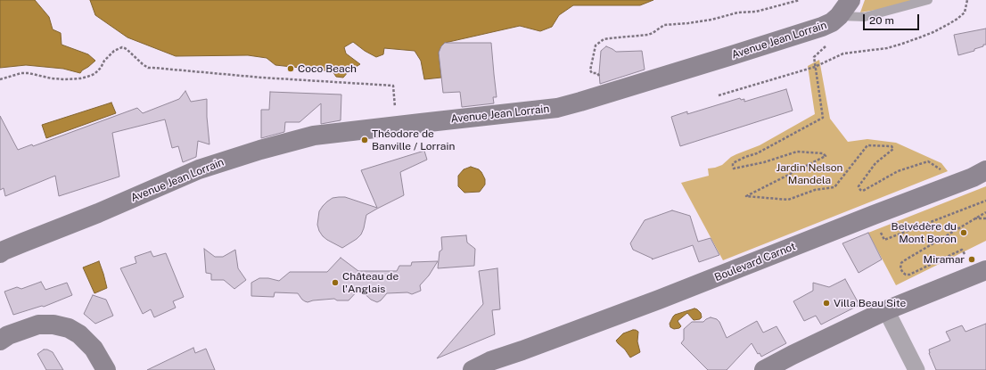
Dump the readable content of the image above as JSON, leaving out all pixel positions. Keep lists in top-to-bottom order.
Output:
{
  "streets": {
    "street": ["Avenue Jean Lorrain", "Boulevard Carnot"]
  },
  "parks": ["Jardin Nelson Mandela"],
  "places": [
    "Coco Beach",
    "Théodore de Banville / Lorrain",
    "Belvédère du Mont Boron",
    "Miramar",
    "Château de l'Anglais",
    "Villa Beau Site"
  ],
  "scale_bar": "20 m"
}
